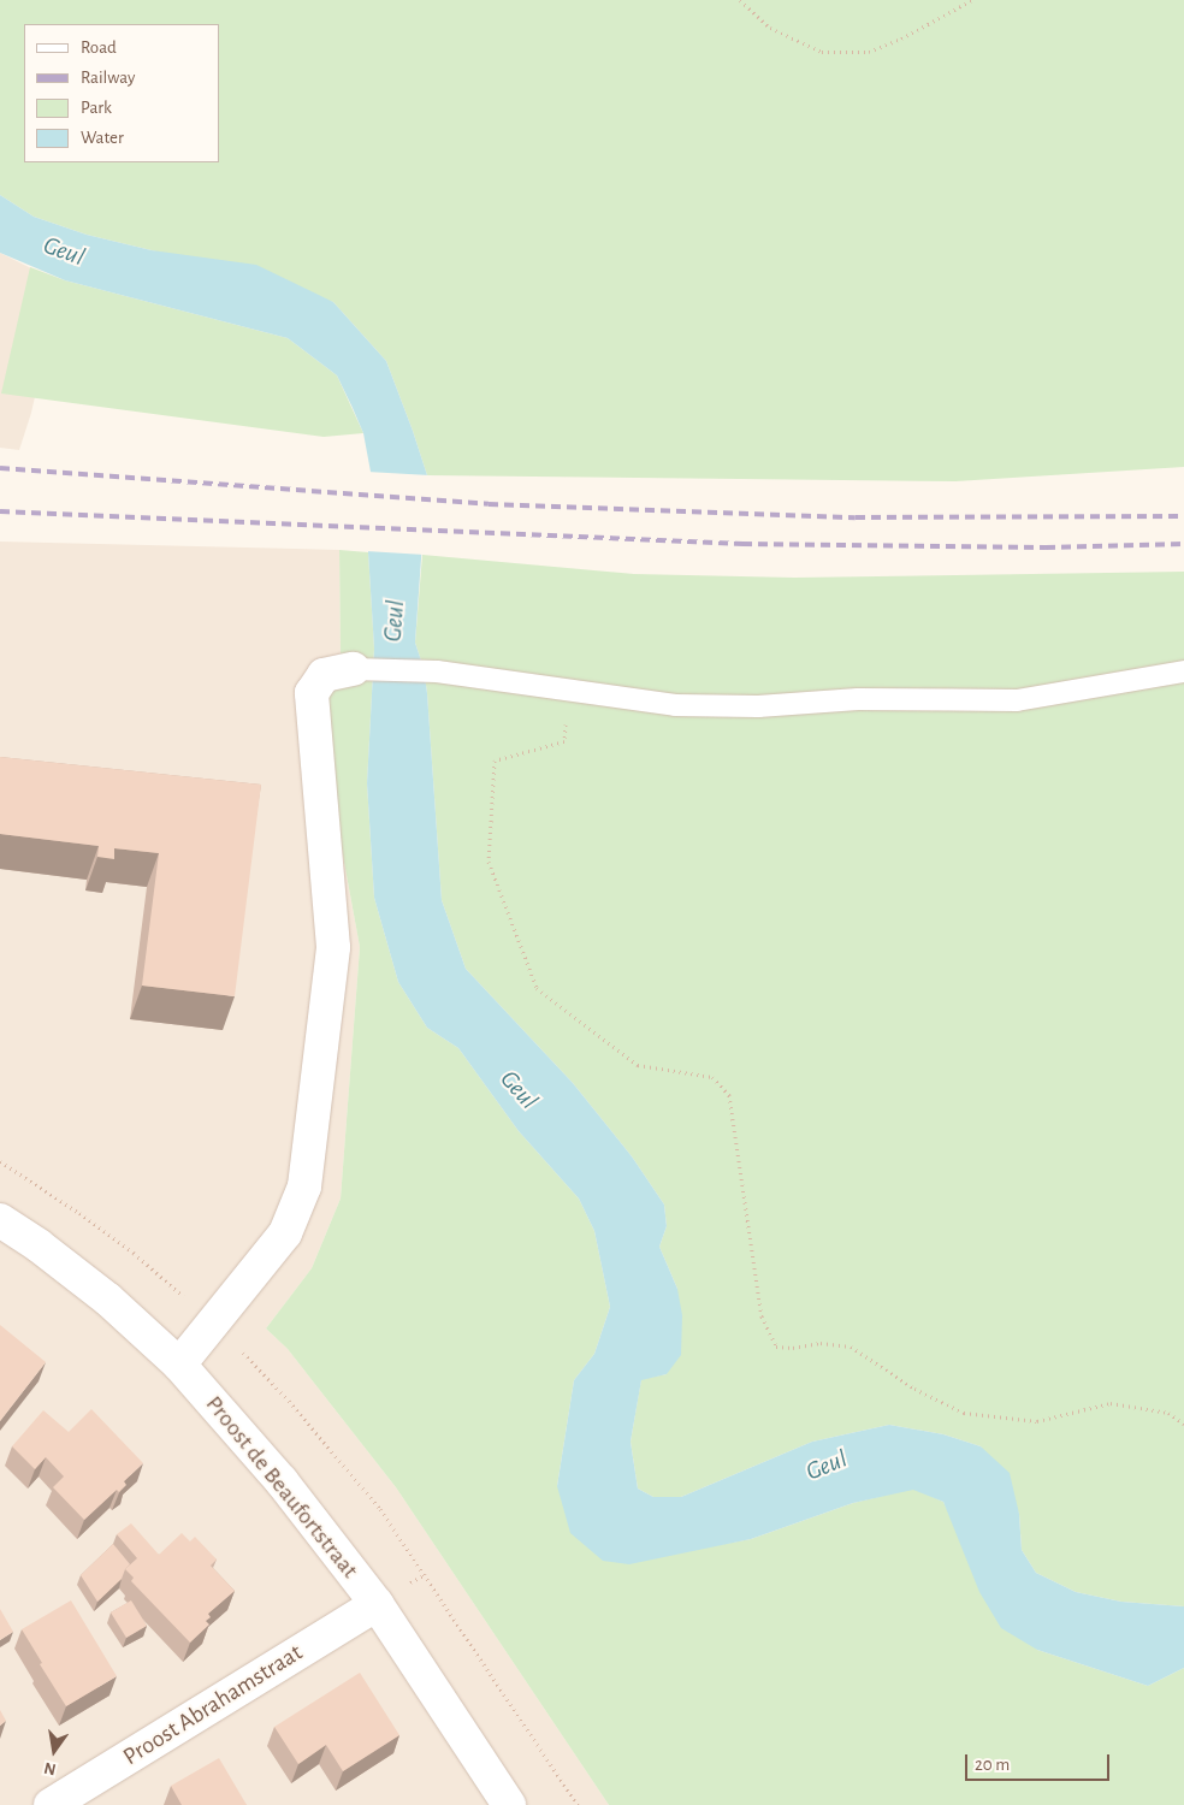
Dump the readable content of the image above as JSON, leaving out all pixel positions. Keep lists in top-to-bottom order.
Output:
{
  "streets": {
    "street": ["Proost de Beaufortstraat", "Proost Abrahamstraat"]
  },
  "crossings": [
    ["Proost de Beaufortstraat", "Proost Abrahamstraat"]
  ],
  "water": ["Geul"],
  "legend": [
    "Road",
    "Railway",
    "Park",
    "Water"
  ],
  "scale_bar": "20 m",
  "north": "bottom"
}
